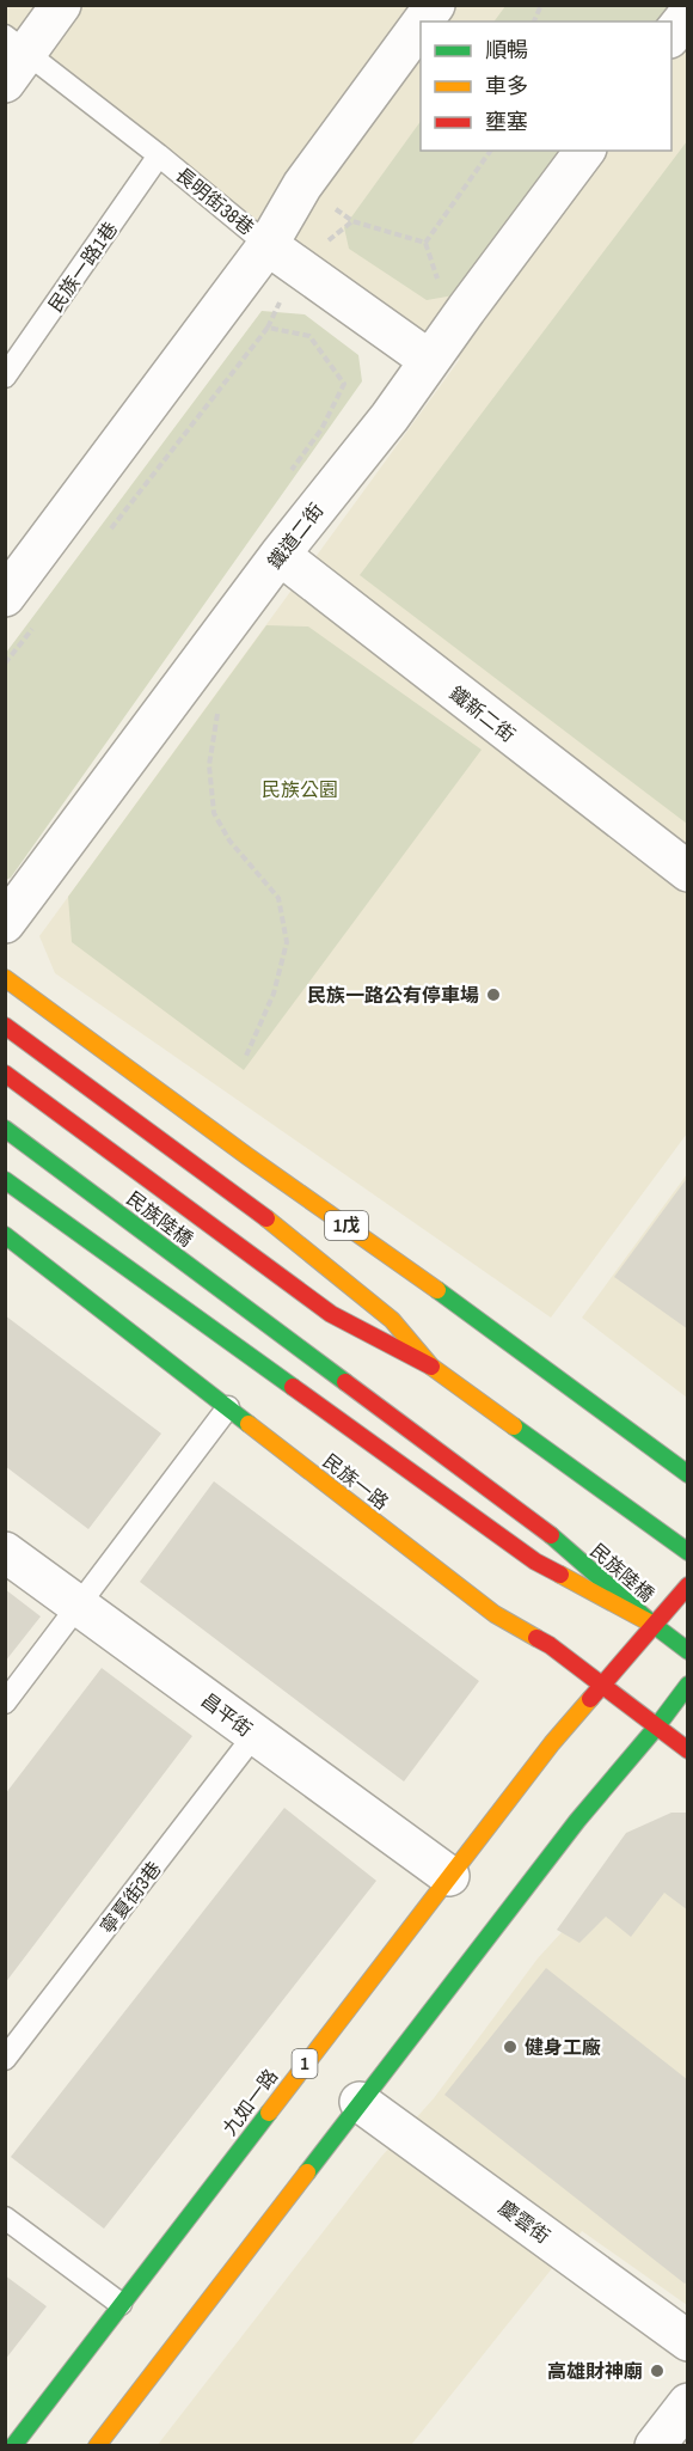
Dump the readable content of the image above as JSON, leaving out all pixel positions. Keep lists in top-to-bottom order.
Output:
{
  "streets": {
    "main road": [
      "民族陸橋",
      "1戊",
      "民族一路",
      "1",
      "九如一路"
    ],
    "street": [
      "長明街38巷",
      "鐵道二街",
      "鐵新二街",
      "昌平街",
      "慶雲街"
    ],
    "lane": ["民族一路1巷", "寧夏街3巷"]
  },
  "crossings": [
    ["長明街38巷", "民族一路1巷"],
    ["長明街38巷", "鐵道二街"],
    ["鐵道二街", "鐵新二街"],
    ["民族陸橋", "1"],
    ["民族一路", "1"],
    ["民族一路", "九如一路"],
    ["昌平街", "寧夏街3巷"],
    ["昌平街", "九如一路"],
    ["1", "九如一路"]
  ],
  "parks": ["民族公園"],
  "places": ["民族一路公有停車場", "健身工廠", "高雄財神廟"],
  "legend": ["順暢", "車多", "壅塞"]
}
